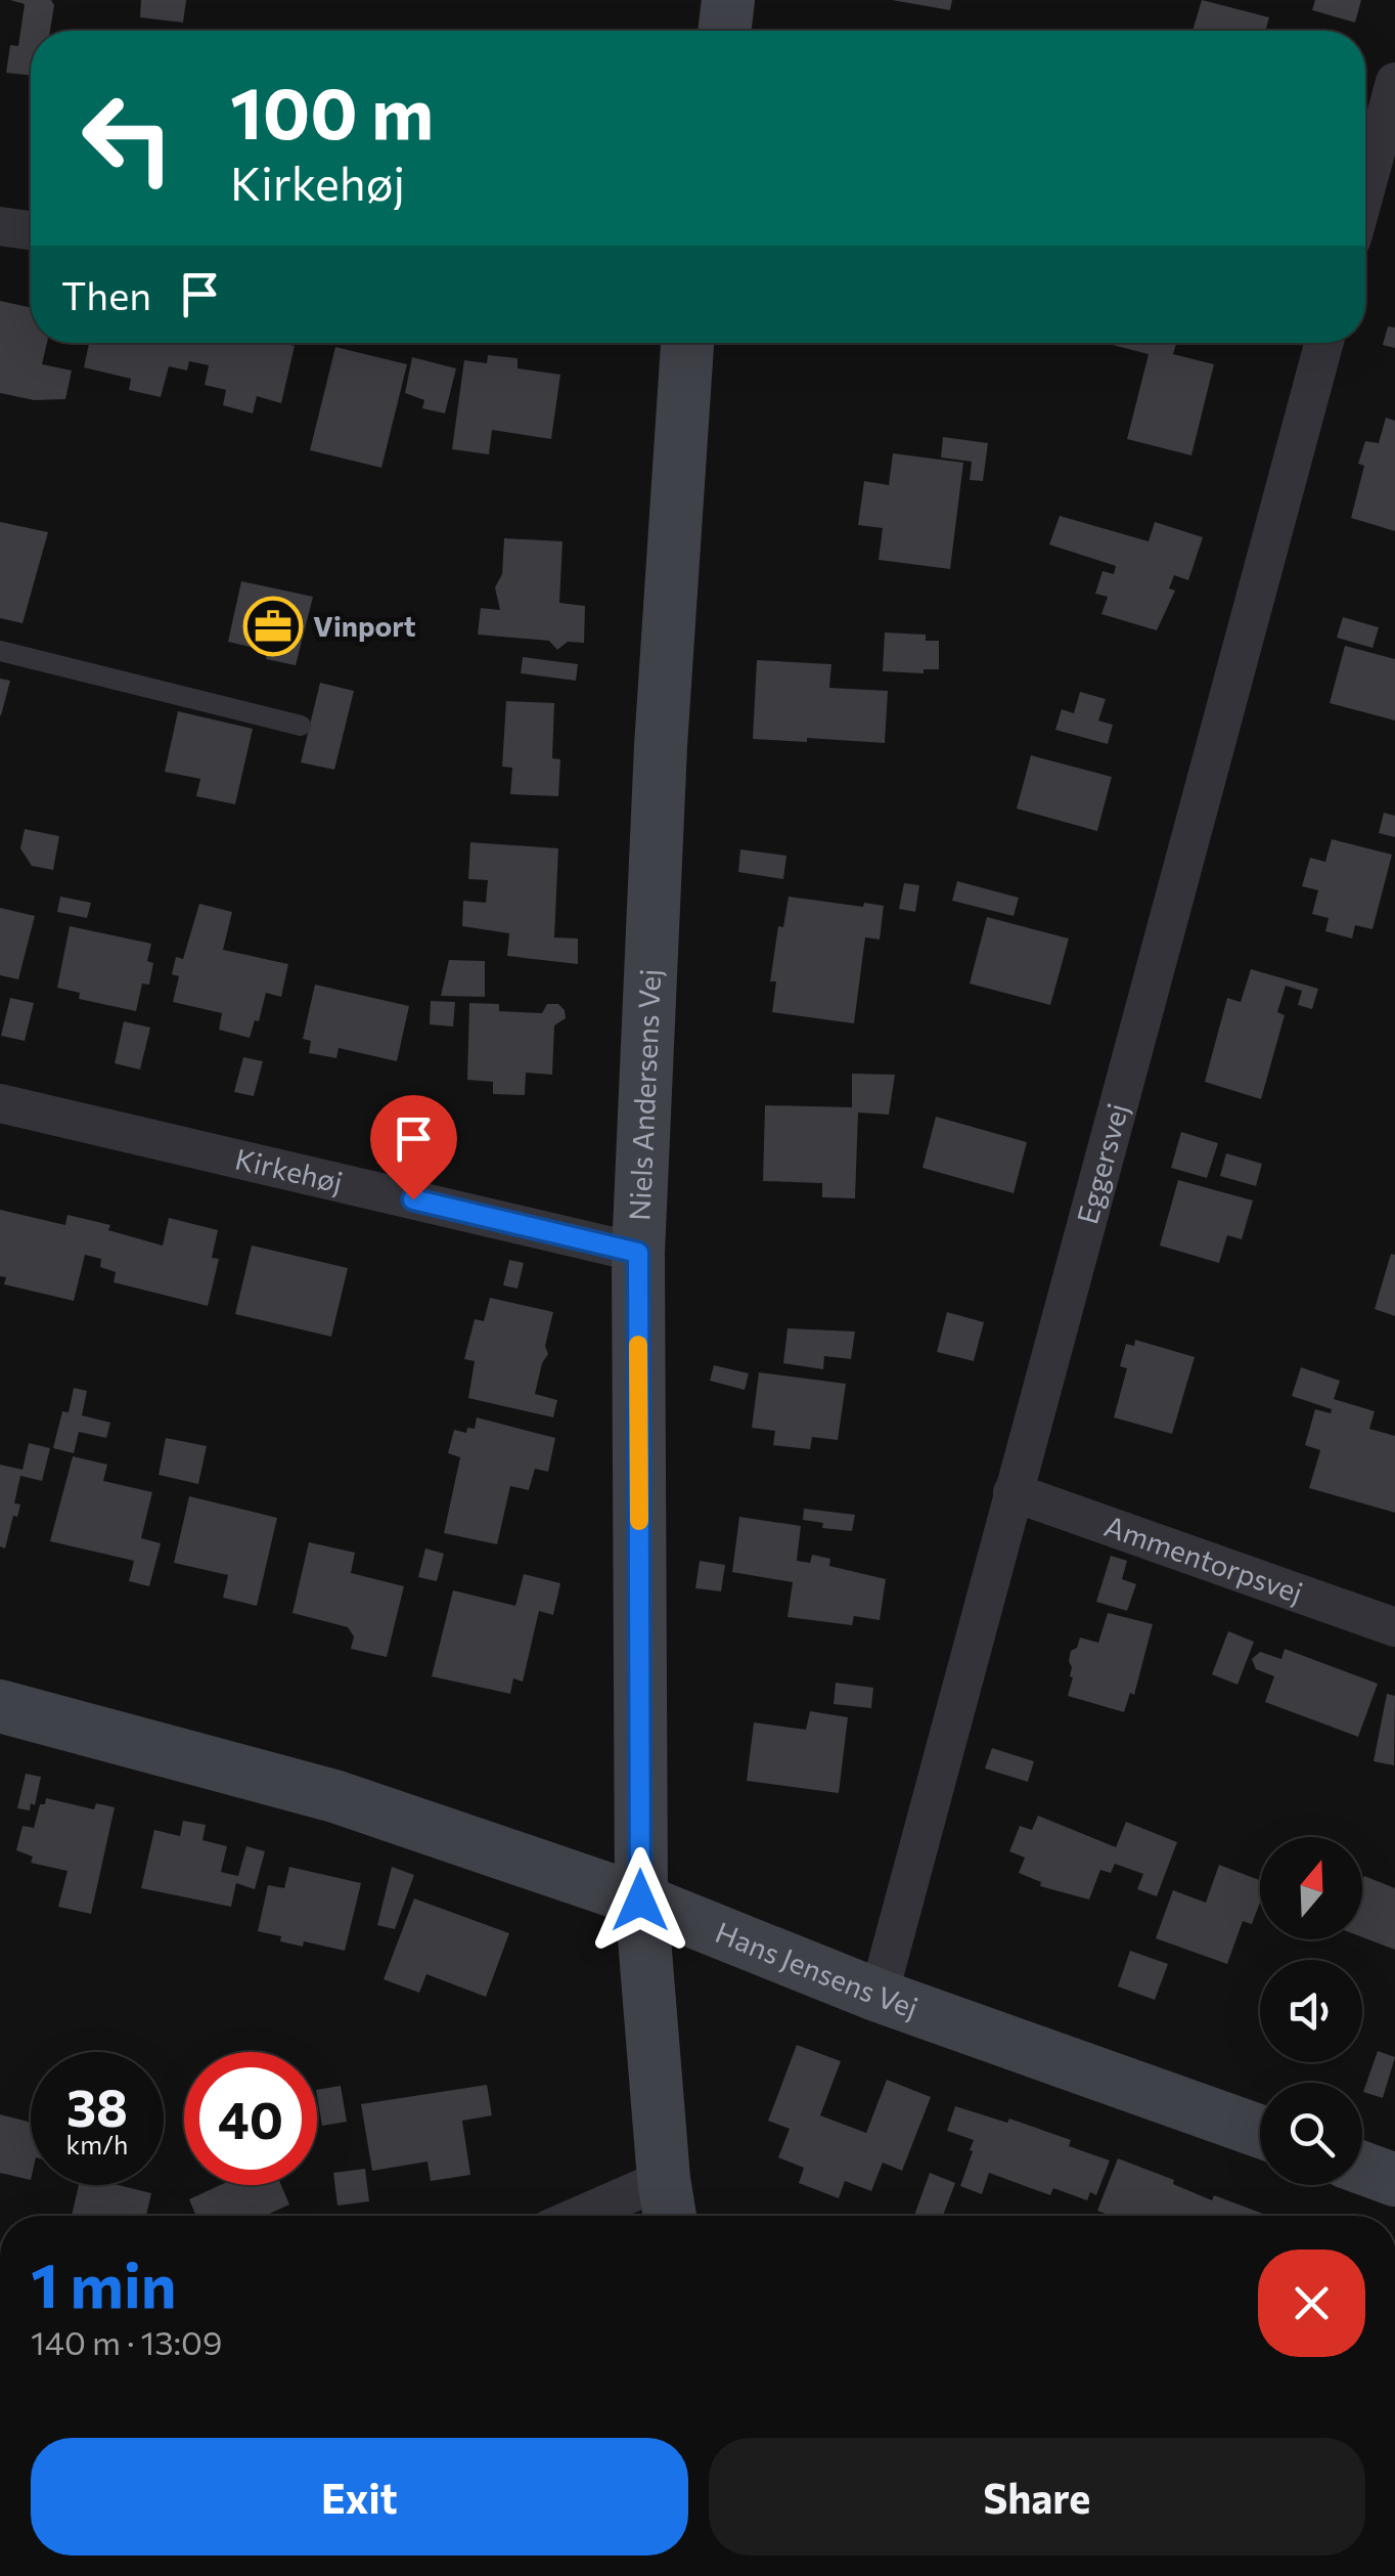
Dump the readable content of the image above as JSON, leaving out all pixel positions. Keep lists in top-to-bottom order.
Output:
{
  "streets": {
    "street": [
      "Niels Andersens Vej",
      "Eggersvej",
      "Kirkehøj",
      "Ammentorpsvej",
      "Hans Jensens Vej"
    ]
  },
  "crossings": [
    ["Niels Andersens Vej", "Kirkehøj"],
    ["Niels Andersens Vej", "Hans Jensens Vej"],
    ["Eggersvej", "Ammentorpsvej"],
    ["Eggersvej", "Hans Jensens Vej"]
  ],
  "places": {
    "office": ["Vinport"]
  },
  "north": "top",
  "page": {
    "turn": ["100 m", "Kirkehøj"],
    "then": "Then",
    "speed": "38 km/h",
    "limit": "40",
    "heading": ["1 min", "140 m · 13:09"],
    "buttons": ["Exit", "Share"]
  }
}
